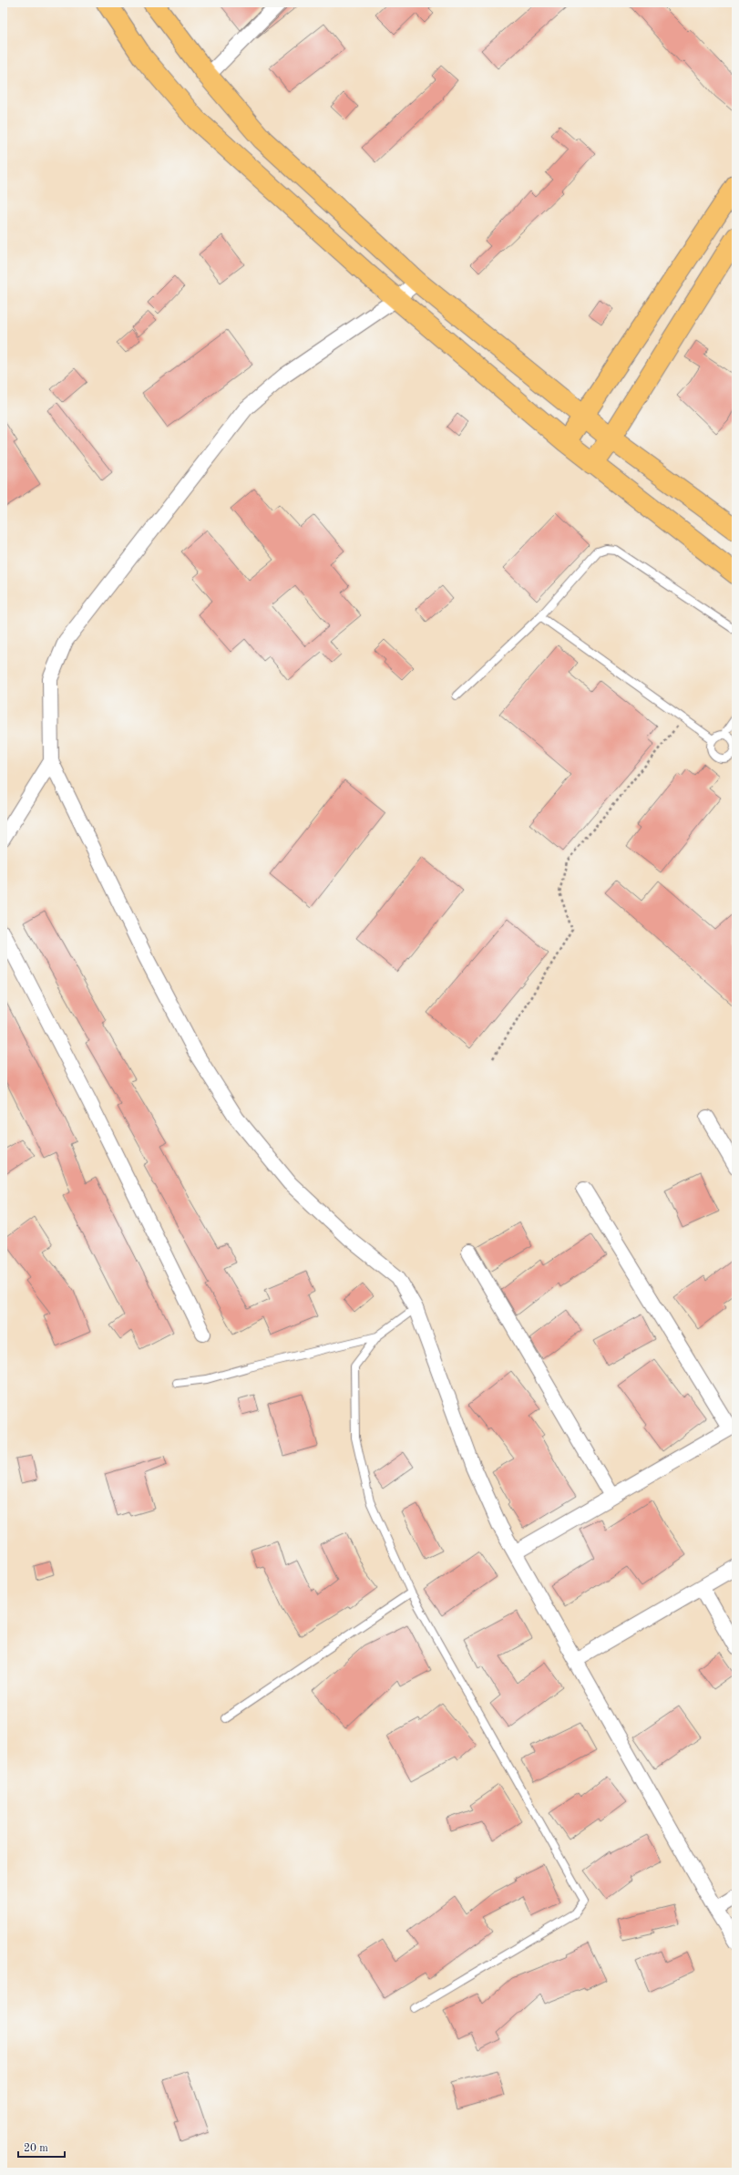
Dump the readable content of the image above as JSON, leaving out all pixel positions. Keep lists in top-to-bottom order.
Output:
{
  "scale_bar": "20 m"
}
